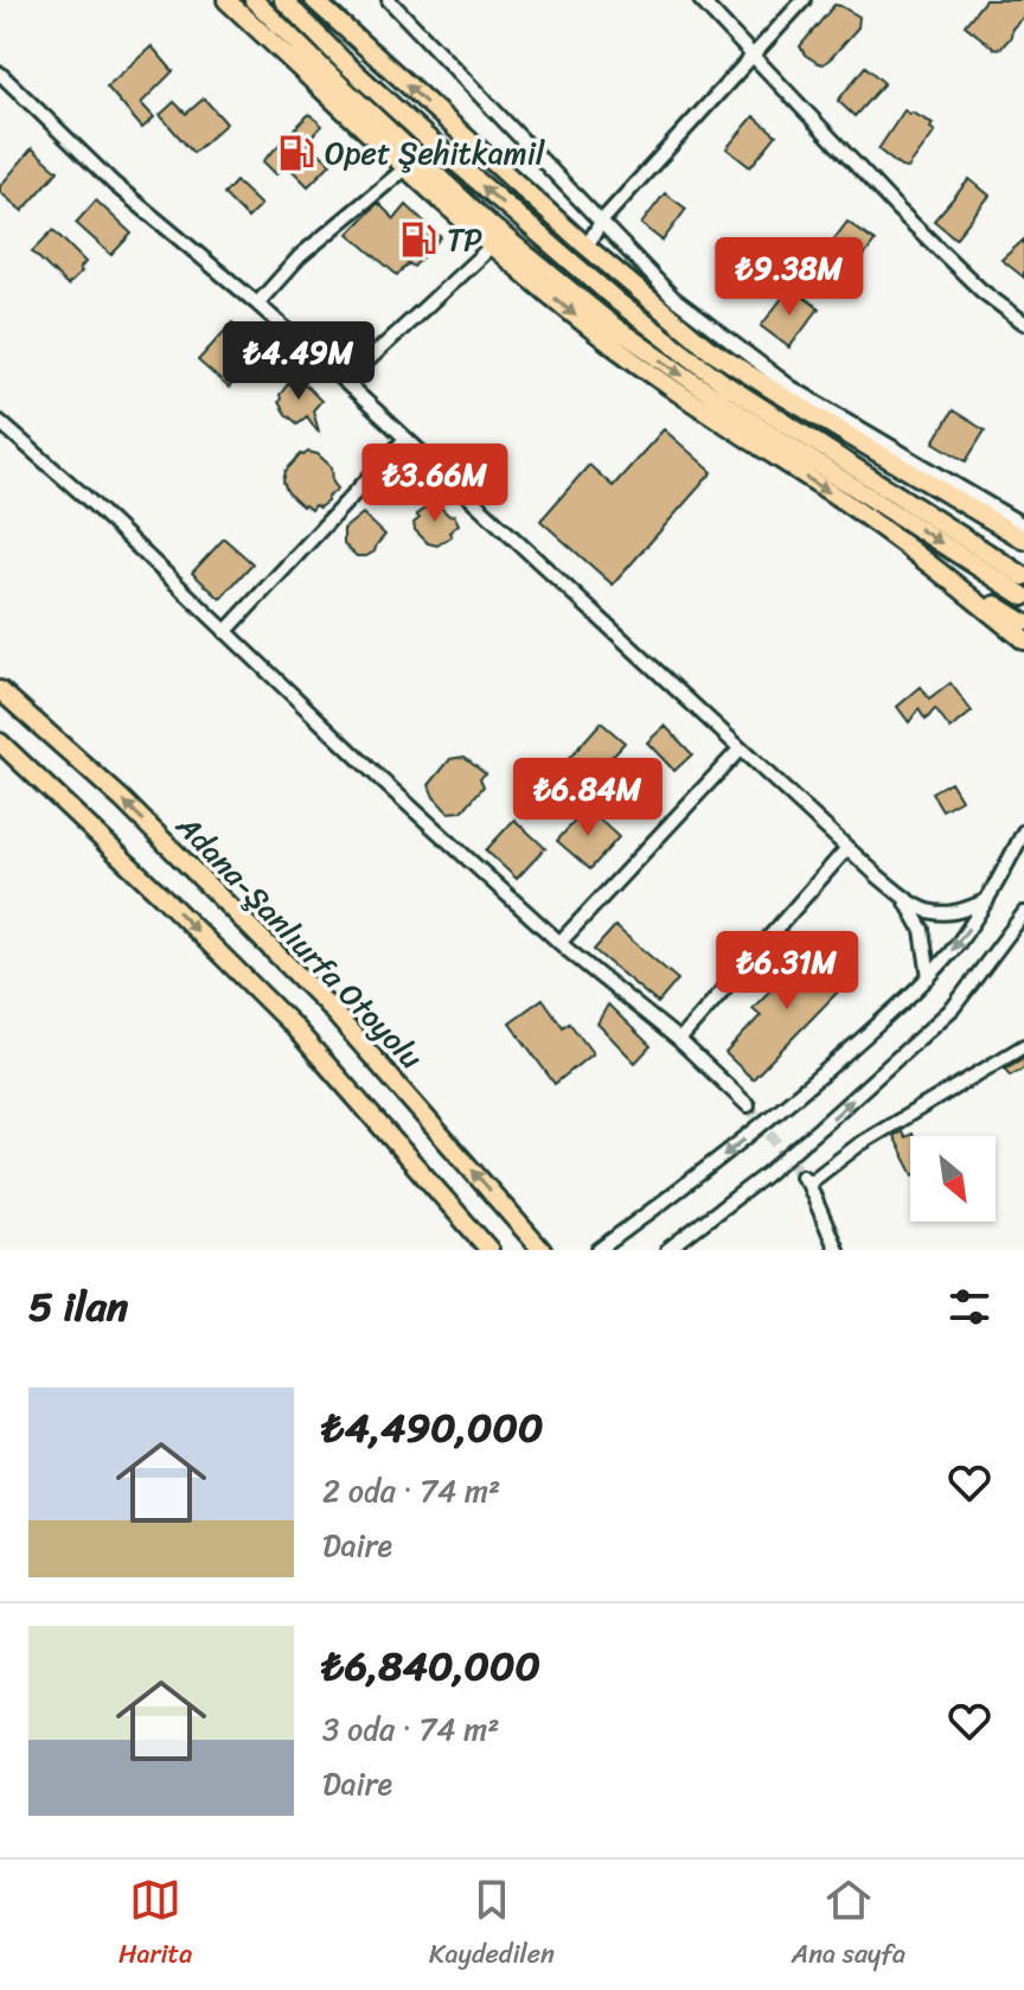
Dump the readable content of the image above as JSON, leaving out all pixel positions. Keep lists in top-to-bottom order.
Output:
{
  "streets": {
    "highway": ["Adana-Şanlıurfa Otoyolu"]
  },
  "places": {
    "fuel station": ["Opet Şehitkamil", "TP"]
  },
  "north": "bottom right",
  "page": {
    "price": [
      "₺9.38M",
      "₺4.49M",
      "₺3.66M",
      "₺6.84M",
      "₺6.31M"
    ],
    "heading": "5 ilan",
    "list": [
      {
        "name": "₺4,490,000",
        "note": "2 oda · 74 m² · Daire"
      },
      {
        "name": "₺6,840,000",
        "note": "3 oda · 74 m² · Daire"
      }
    ],
    "tabs": ["Harita", "Kaydedilen", "Ana sayfa"]
  }
}
